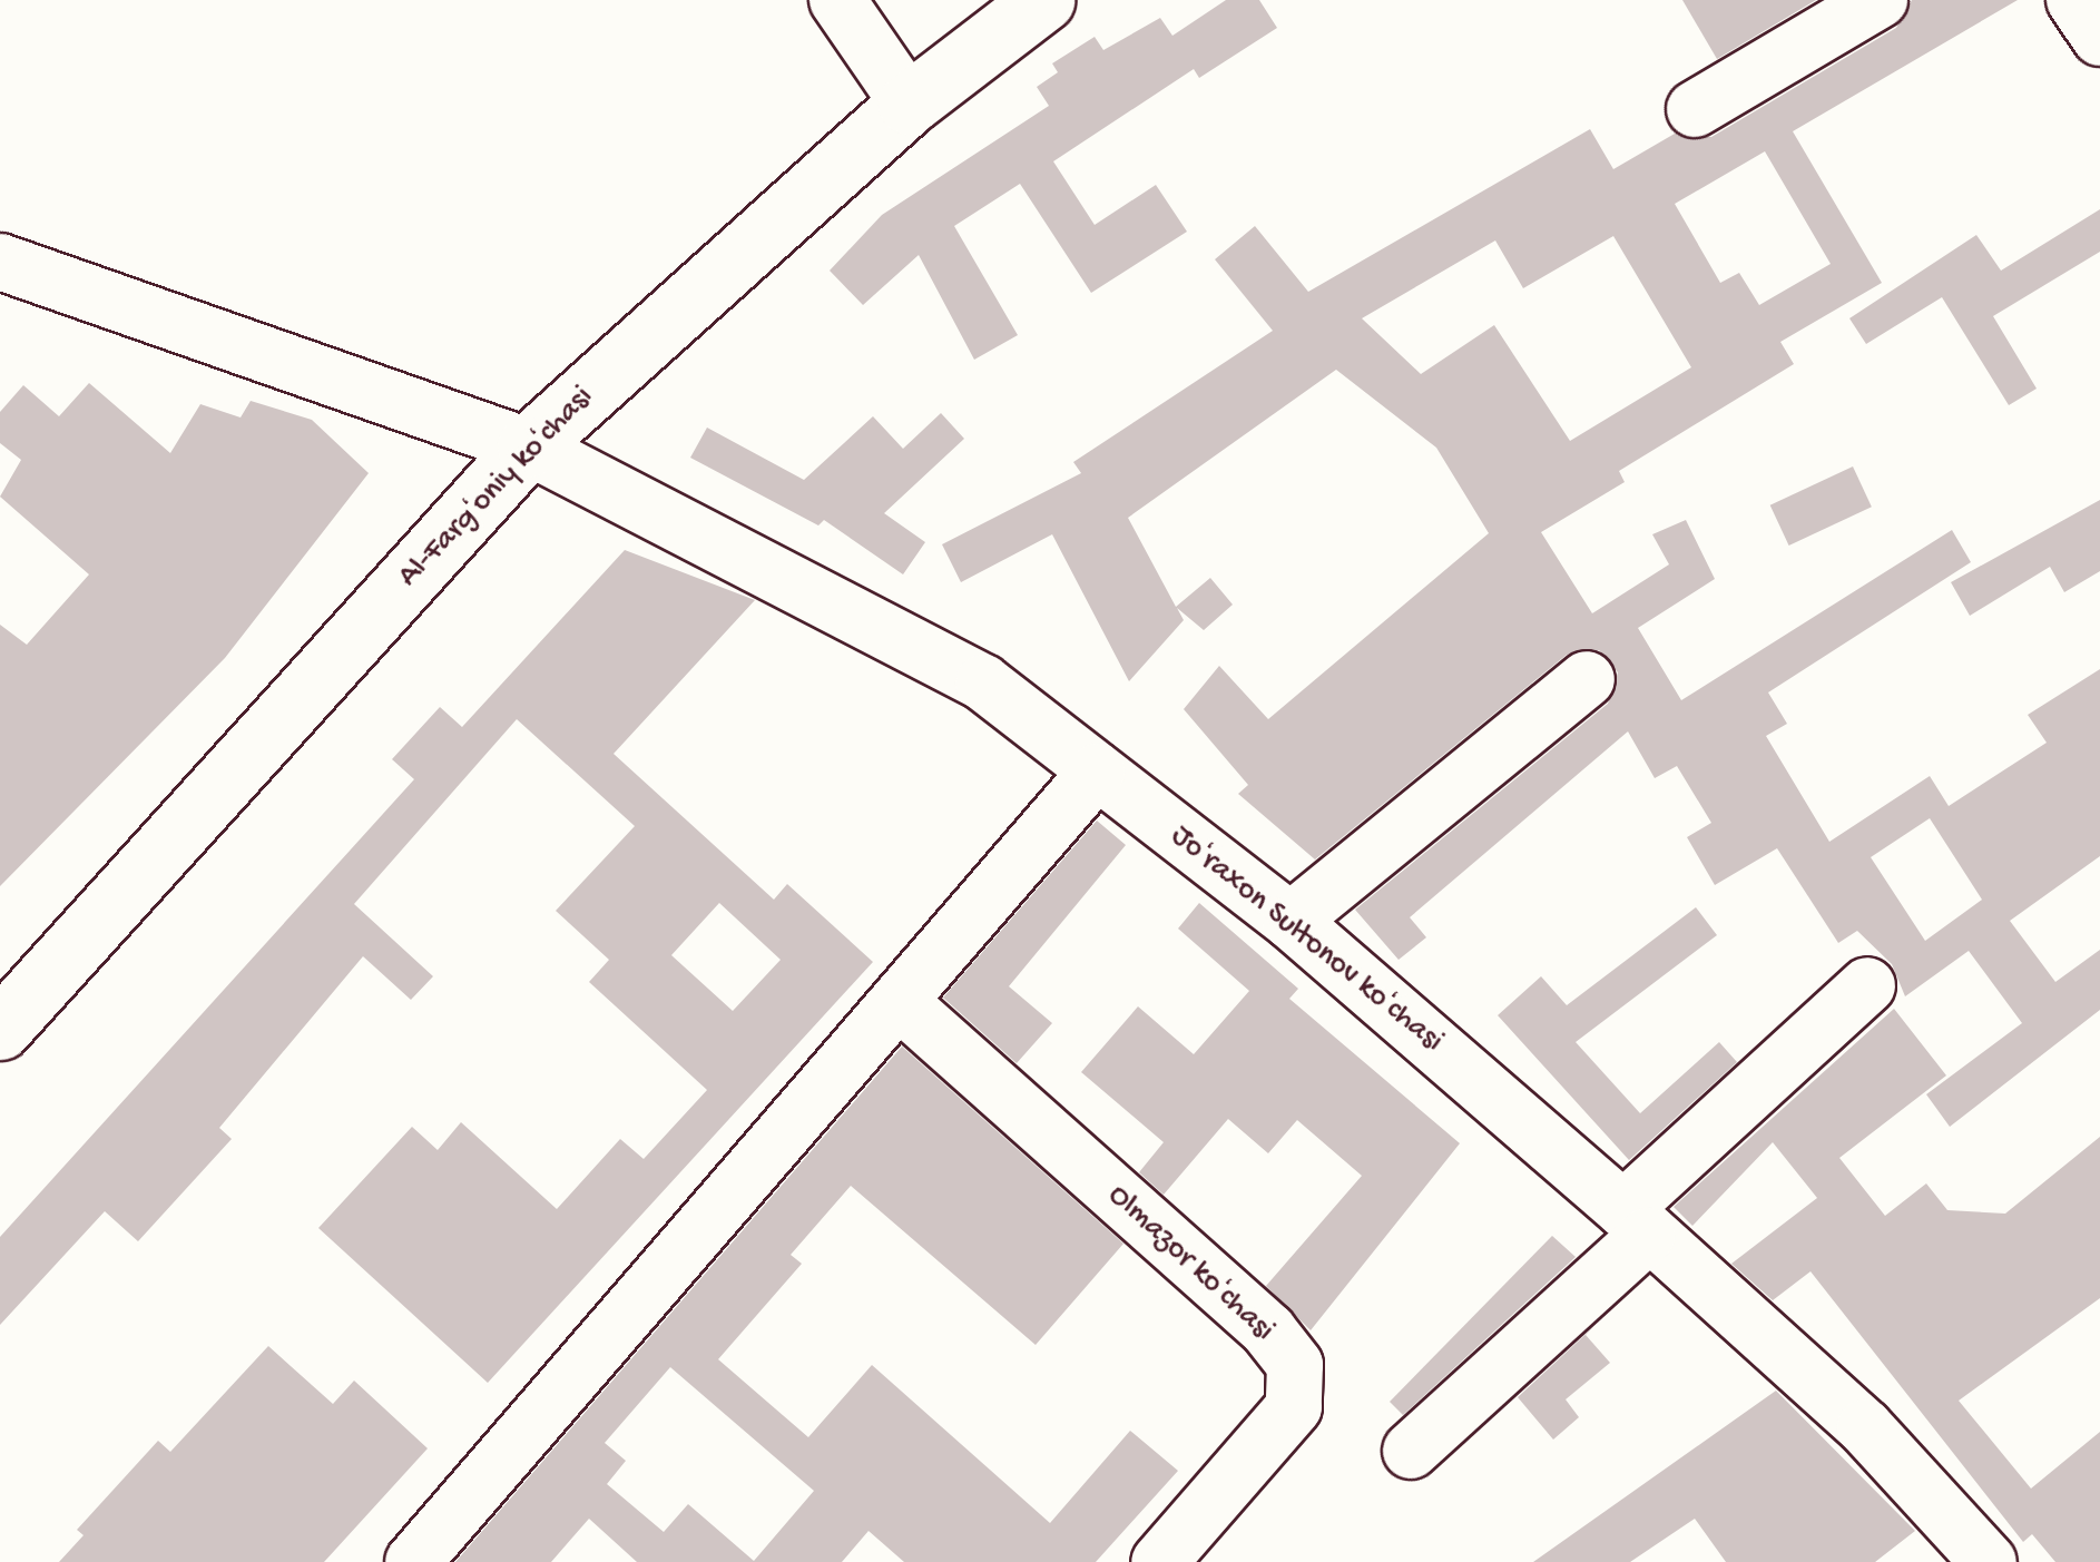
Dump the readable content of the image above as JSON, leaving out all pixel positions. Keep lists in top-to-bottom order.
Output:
{
  "streets": {
    "main road": ["Al-Fargʻoniy koʻchasi"],
    "street": ["Joʻraxon Sultonov koʻchasi", "Olmazor koʻchasi"]
  },
  "crossings": [
    ["Al-Fargʻoniy koʻchasi", "Joʻraxon Sultonov koʻchasi"]
  ]
}
